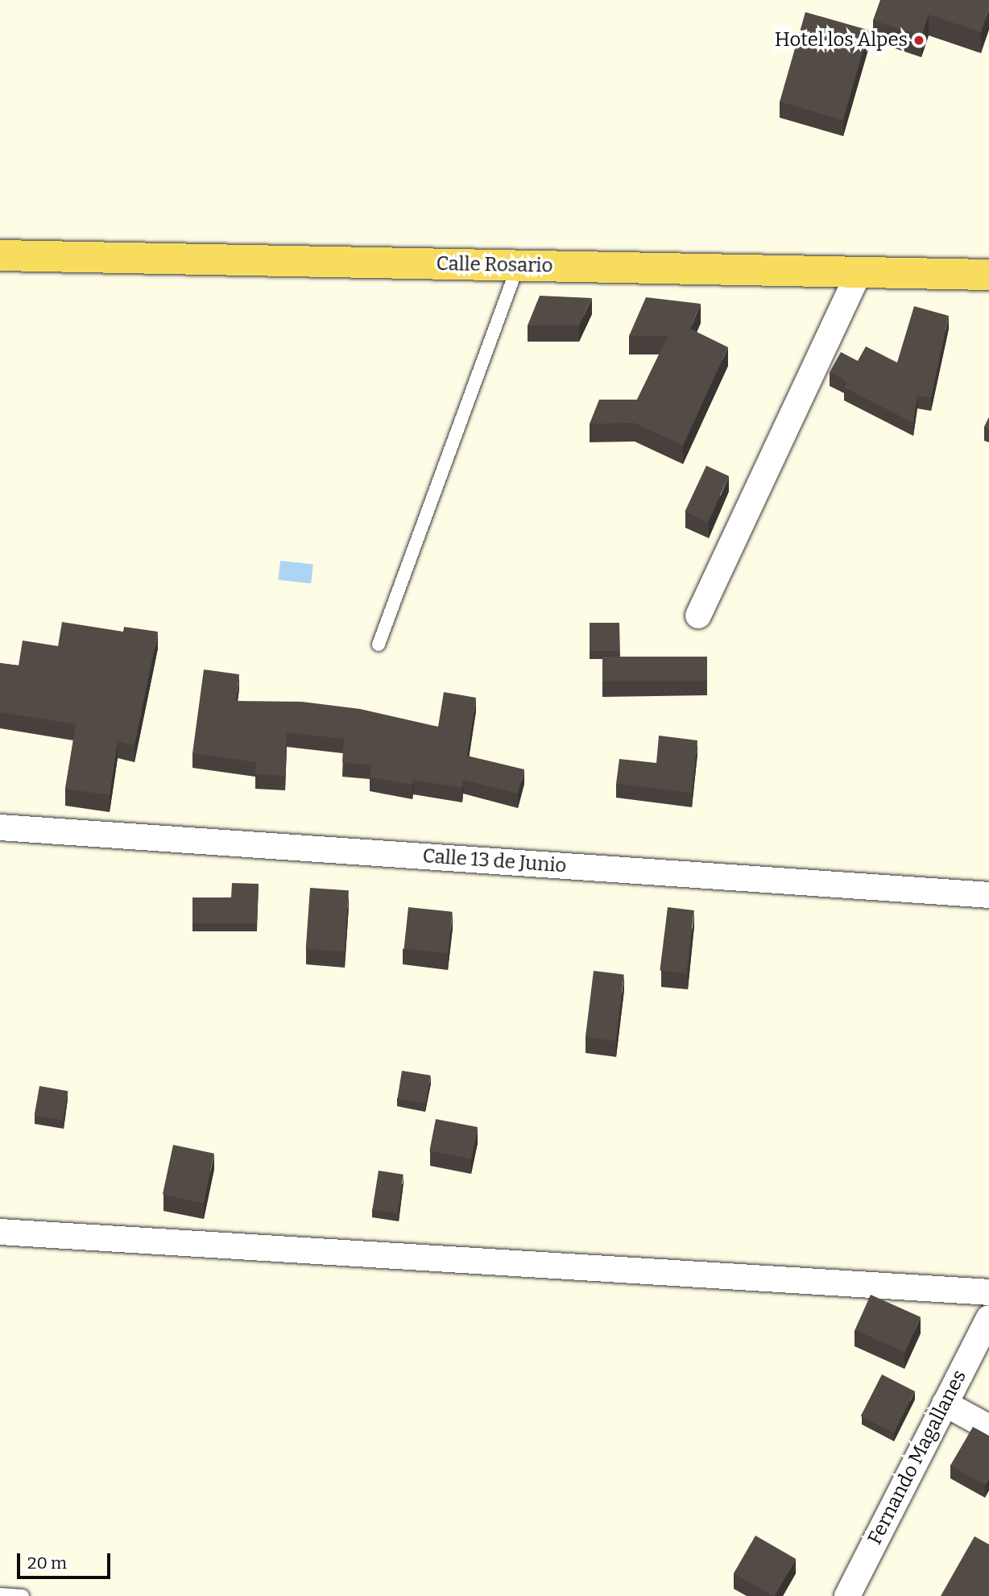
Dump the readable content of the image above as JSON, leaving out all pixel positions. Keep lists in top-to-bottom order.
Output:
{
  "streets": {
    "main road": ["Calle Rosario"],
    "street": ["Calle 13 de Junio", "Fernando Magallanes"]
  },
  "places": ["Hotel los Alpes"],
  "scale_bar": "20 m"
}
